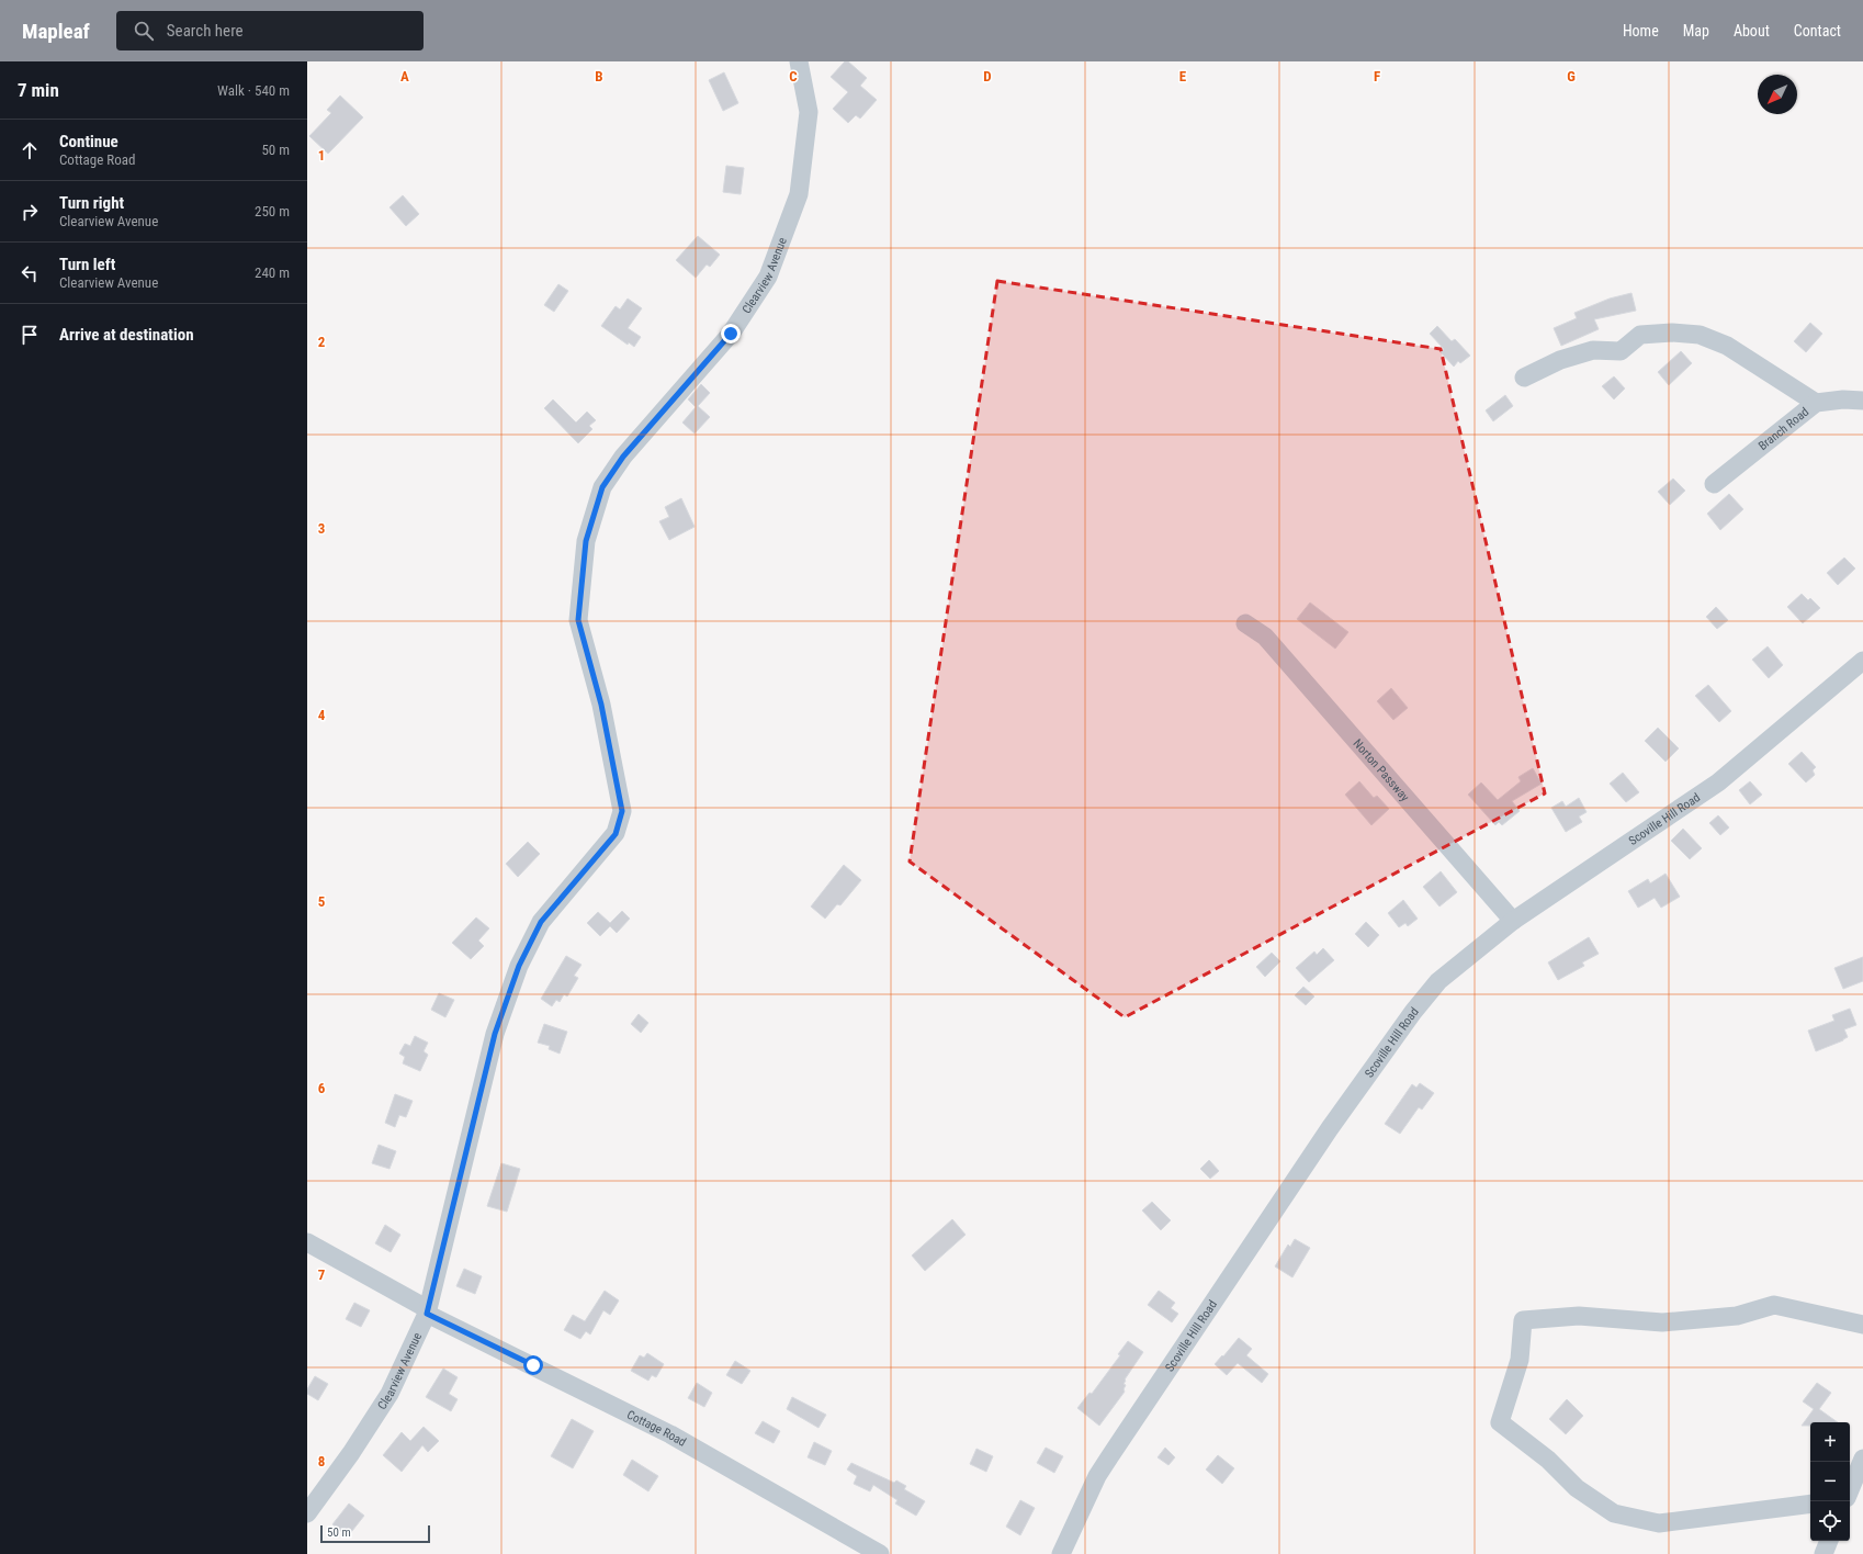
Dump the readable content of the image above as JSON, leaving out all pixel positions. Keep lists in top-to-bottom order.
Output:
{
  "streets": {
    "street": [
      "Clearview Avenue",
      "Branch Road",
      "Norton Passway",
      "Scoville Hill Road",
      "Cottage Road"
    ]
  },
  "crossings": [
    ["Clearview Avenue", "Cottage Road"],
    ["Norton Passway", "Scoville Hill Road"]
  ],
  "scale_bar": "50 m",
  "north": "bottom left",
  "page": {
    "header": "Mapleaf",
    "search": "Search here",
    "nav": [
      "Home",
      "Map",
      "About",
      "Contact"
    ],
    "heading": ["7 min", "Walk · 540 m"],
    "list": [
      ["Continue", "Cottage Road", "50 m"],
      ["Turn right", "Clearview Avenue", "250 m"],
      ["Turn left", "Clearview Avenue", "240 m"],
      "Arrive at destination"
    ],
    "map_buttons": ["+", "−"],
    "scale": "50 m"
  },
  "grid": {
    "columns": [
      "A",
      "B",
      "C",
      "D",
      "E",
      "F",
      "G"
    ],
    "rows": [
      "1",
      "2",
      "3",
      "4",
      "5",
      "6",
      "7",
      "8"
    ]
  }
}
